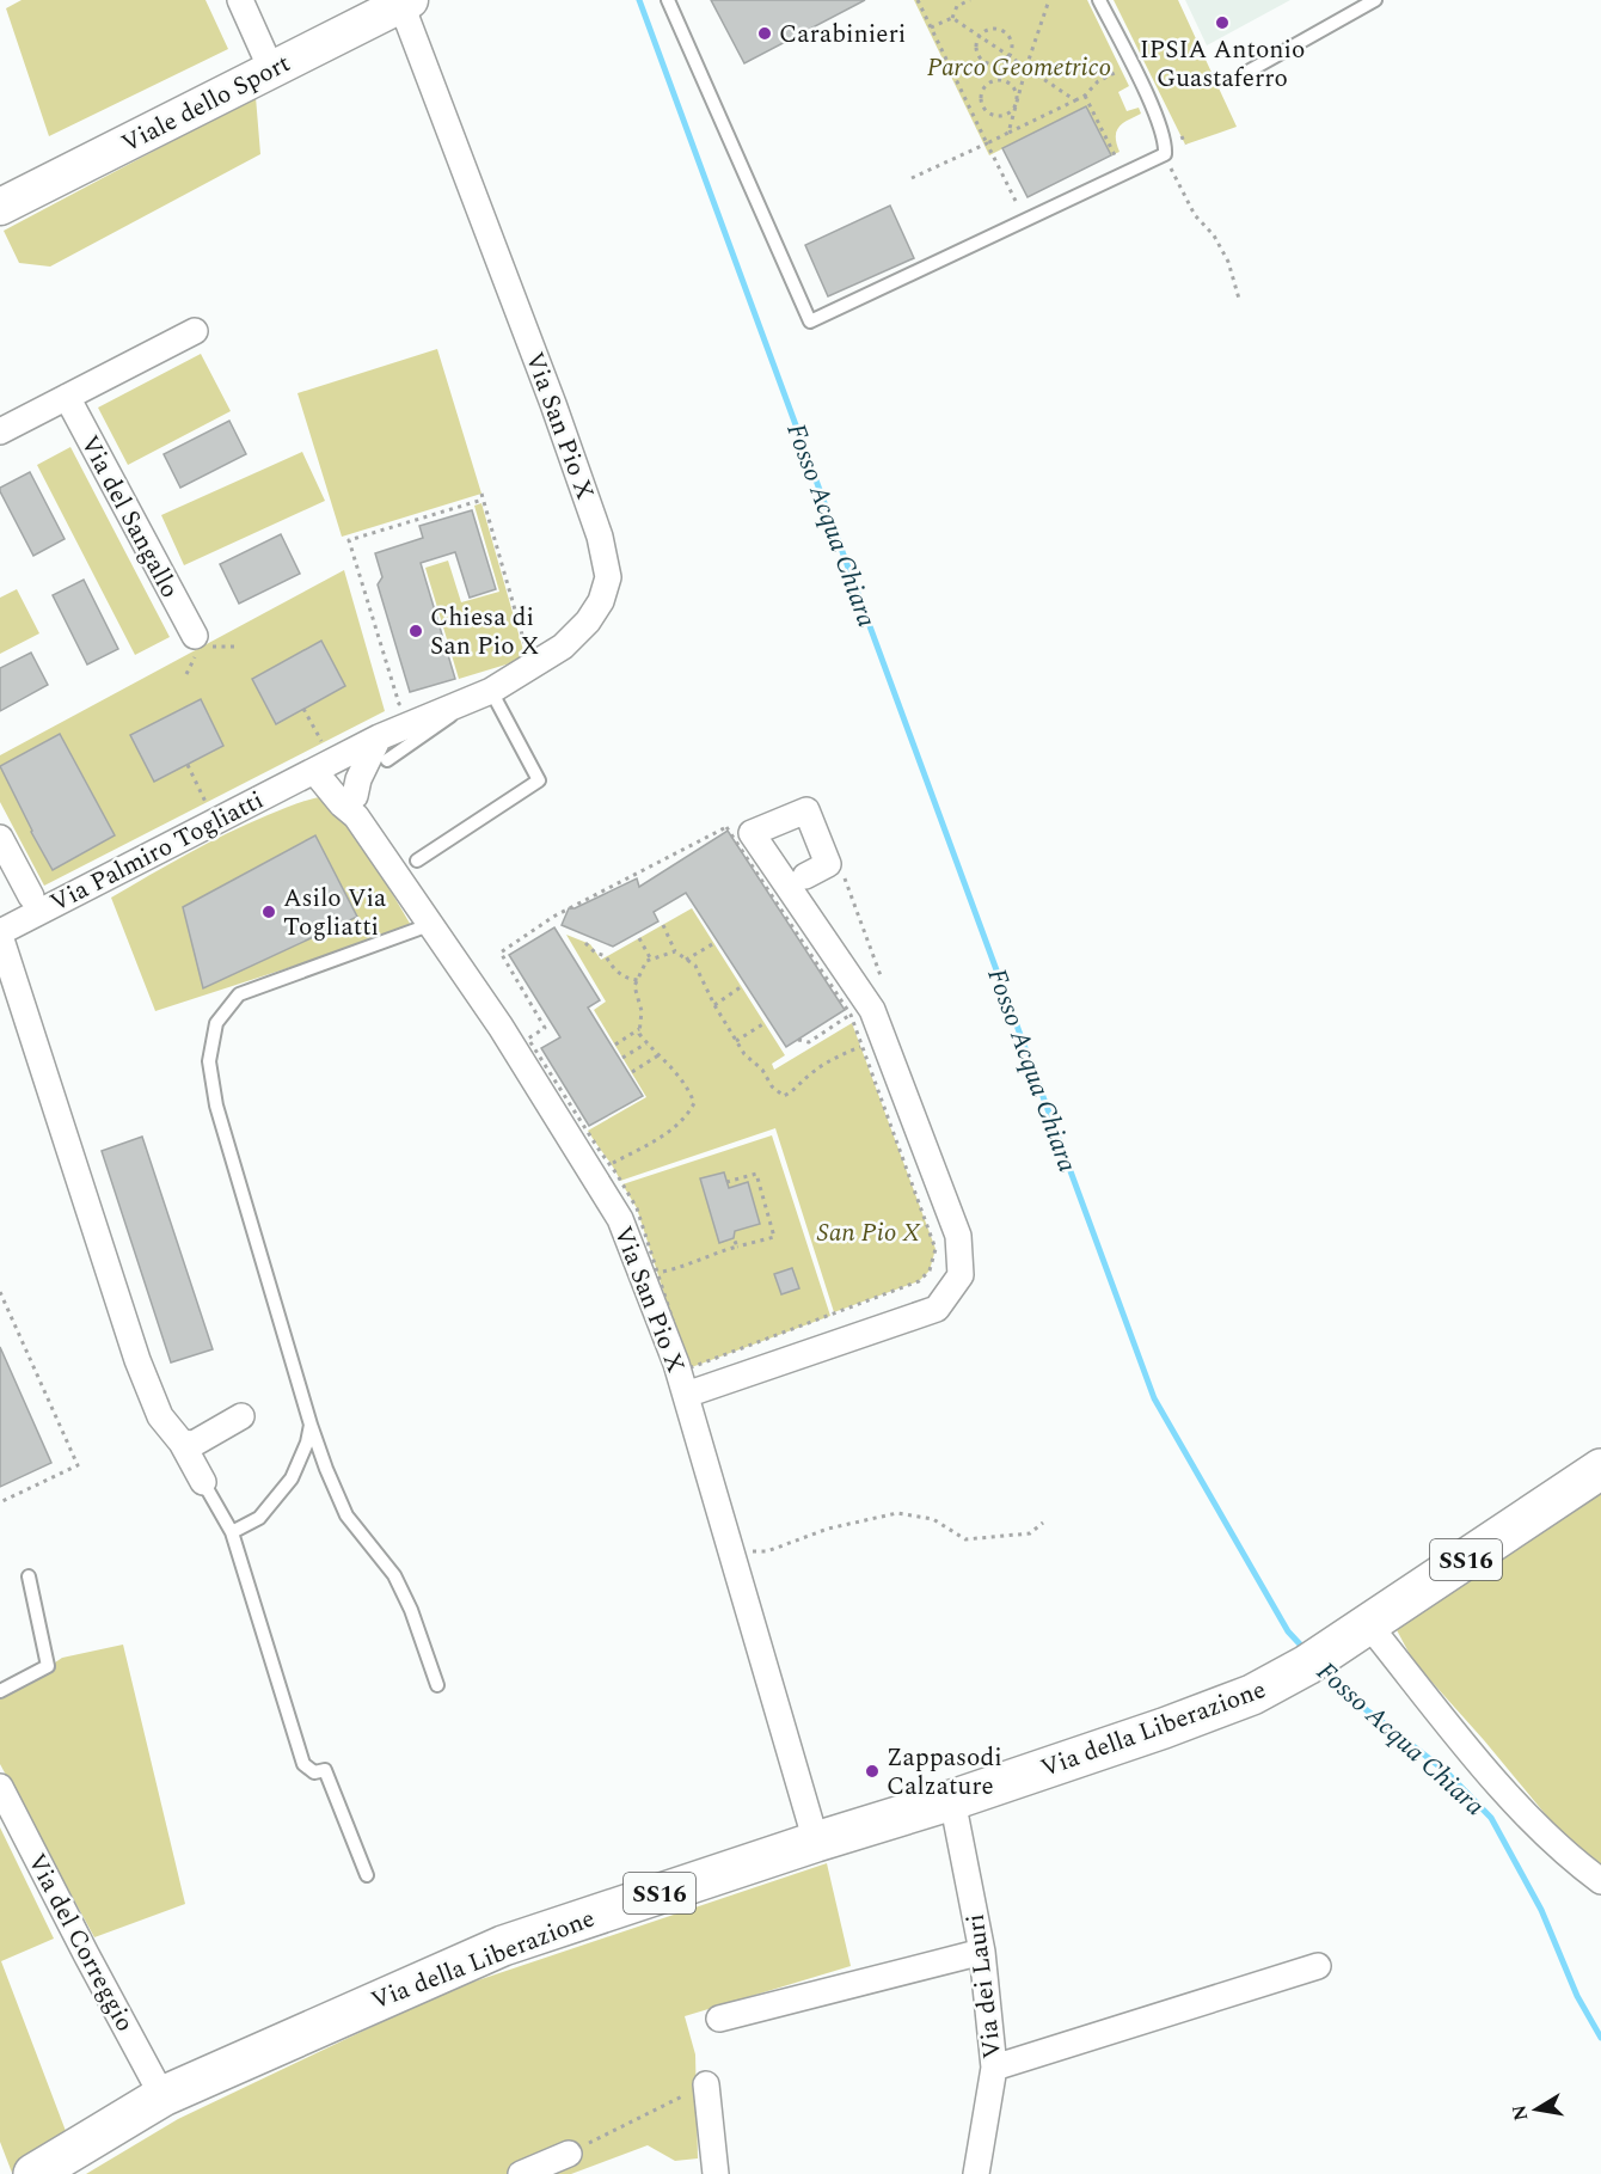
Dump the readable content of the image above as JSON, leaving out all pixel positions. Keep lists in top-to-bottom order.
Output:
{
  "streets": {
    "main road": ["SS16", "Via della Liberazione"],
    "street": [
      "Viale dello Sport",
      "Via San Pio X",
      "Via del Sangallo",
      "Via Palmiro Togliatti",
      "Via del Correggio",
      "Via dei Lauri"
    ]
  },
  "crossings": [
    ["Viale dello Sport", "Via San Pio X"],
    ["Via San Pio X", "Via Palmiro Togliatti"],
    ["Via San Pio X", "Via della Liberazione"],
    ["Via della Liberazione", "Via del Correggio"],
    ["Via della Liberazione", "Via dei Lauri"]
  ],
  "water": ["Fosso Acqua Chiara"],
  "parks": ["Parco Geometrico", "San Pio X"],
  "places": [
    "IPSIA Antonio Guastaferro",
    "Carabinieri",
    "Chiesa di San Pio X",
    "Asilo Via Togliatti",
    "Zappasodi Calzature"
  ],
  "north": "left"
}
